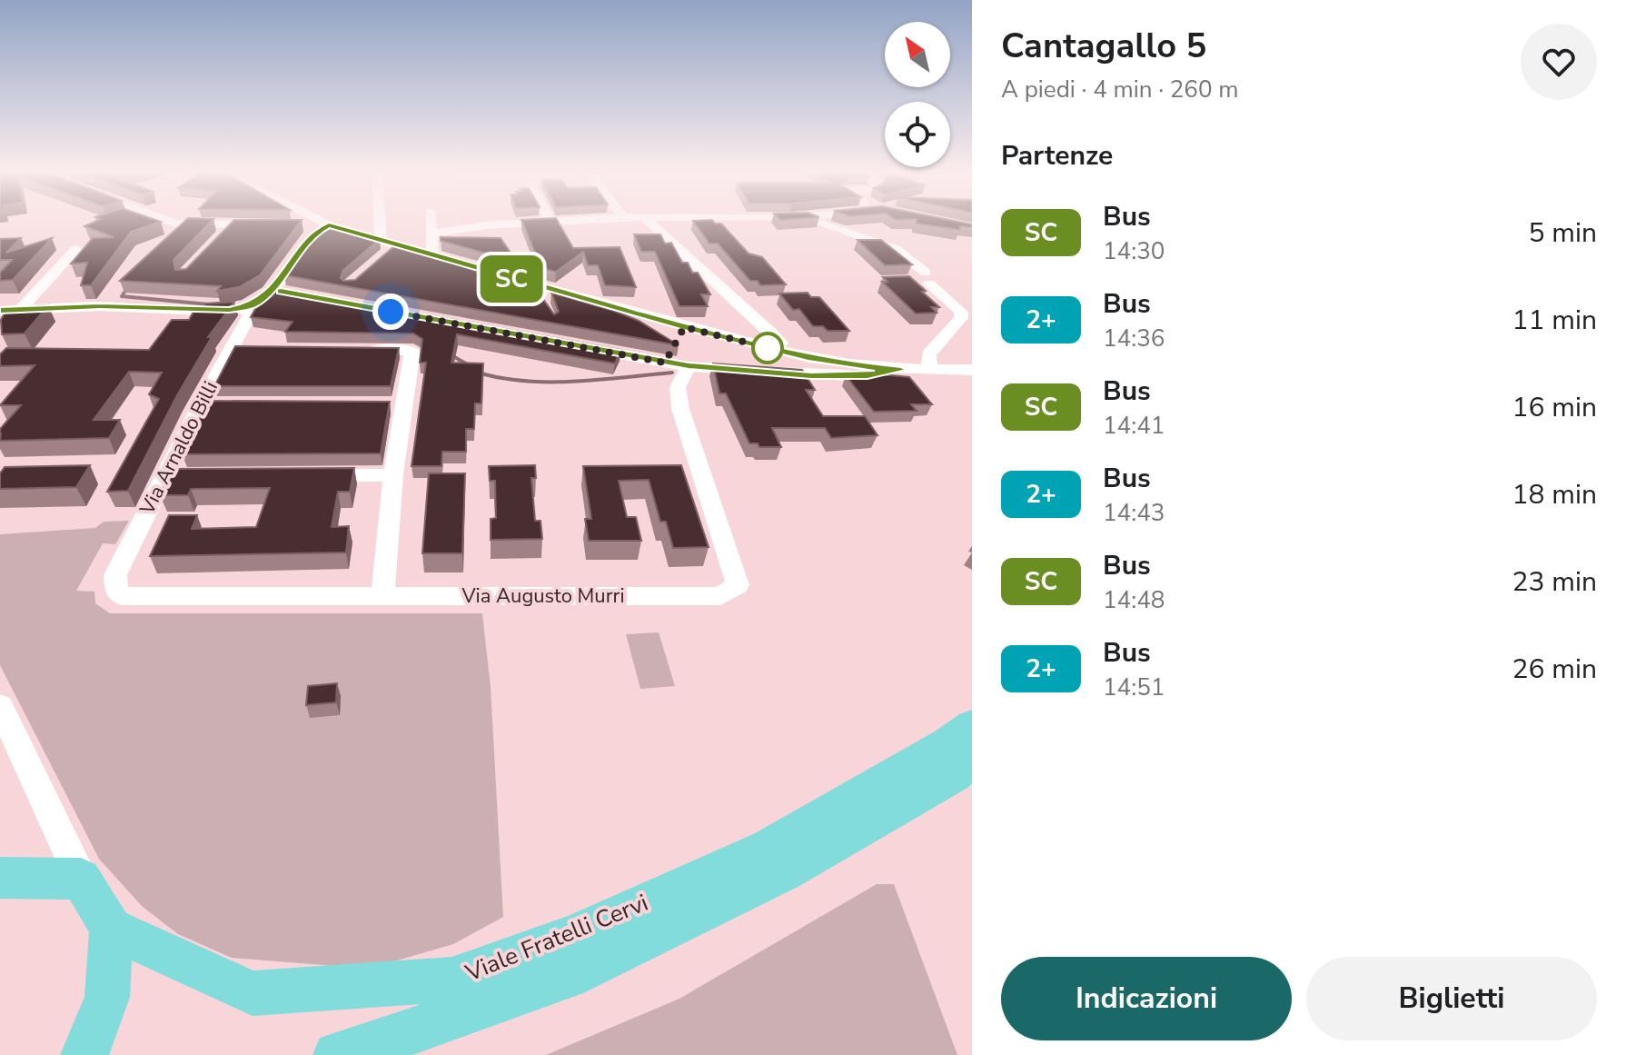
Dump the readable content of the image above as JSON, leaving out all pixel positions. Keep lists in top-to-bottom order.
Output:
{
  "streets": {
    "main road": ["Viale Fratelli Cervi"],
    "street": ["Via Arnaldo Billi", "Via Augusto Murri"]
  },
  "crossings": [
    ["Via Arnaldo Billi", "Via Augusto Murri"]
  ],
  "lines": ["bus line SC"],
  "north": "top left",
  "page": {
    "on_map": "SC",
    "heading": [
      ["Cantagallo 5", "A piedi · 4 min · 260 m"],
      "Partenze"
    ],
    "list": [
      {
        "mark": "SC",
        "name": "Bus",
        "note": "14:30",
        "value": "5 min"
      },
      {
        "mark": "2+",
        "name": "Bus",
        "note": "14:36",
        "value": "11 min"
      },
      {
        "mark": "SC",
        "name": "Bus",
        "note": "14:41",
        "value": "16 min"
      },
      {
        "mark": "2+",
        "name": "Bus",
        "note": "14:43",
        "value": "18 min"
      },
      {
        "mark": "SC",
        "name": "Bus",
        "note": "14:48",
        "value": "23 min"
      },
      {
        "mark": "2+",
        "name": "Bus",
        "note": "14:51",
        "value": "26 min"
      }
    ],
    "buttons": ["Indicazioni", "Biglietti"]
  }
}
